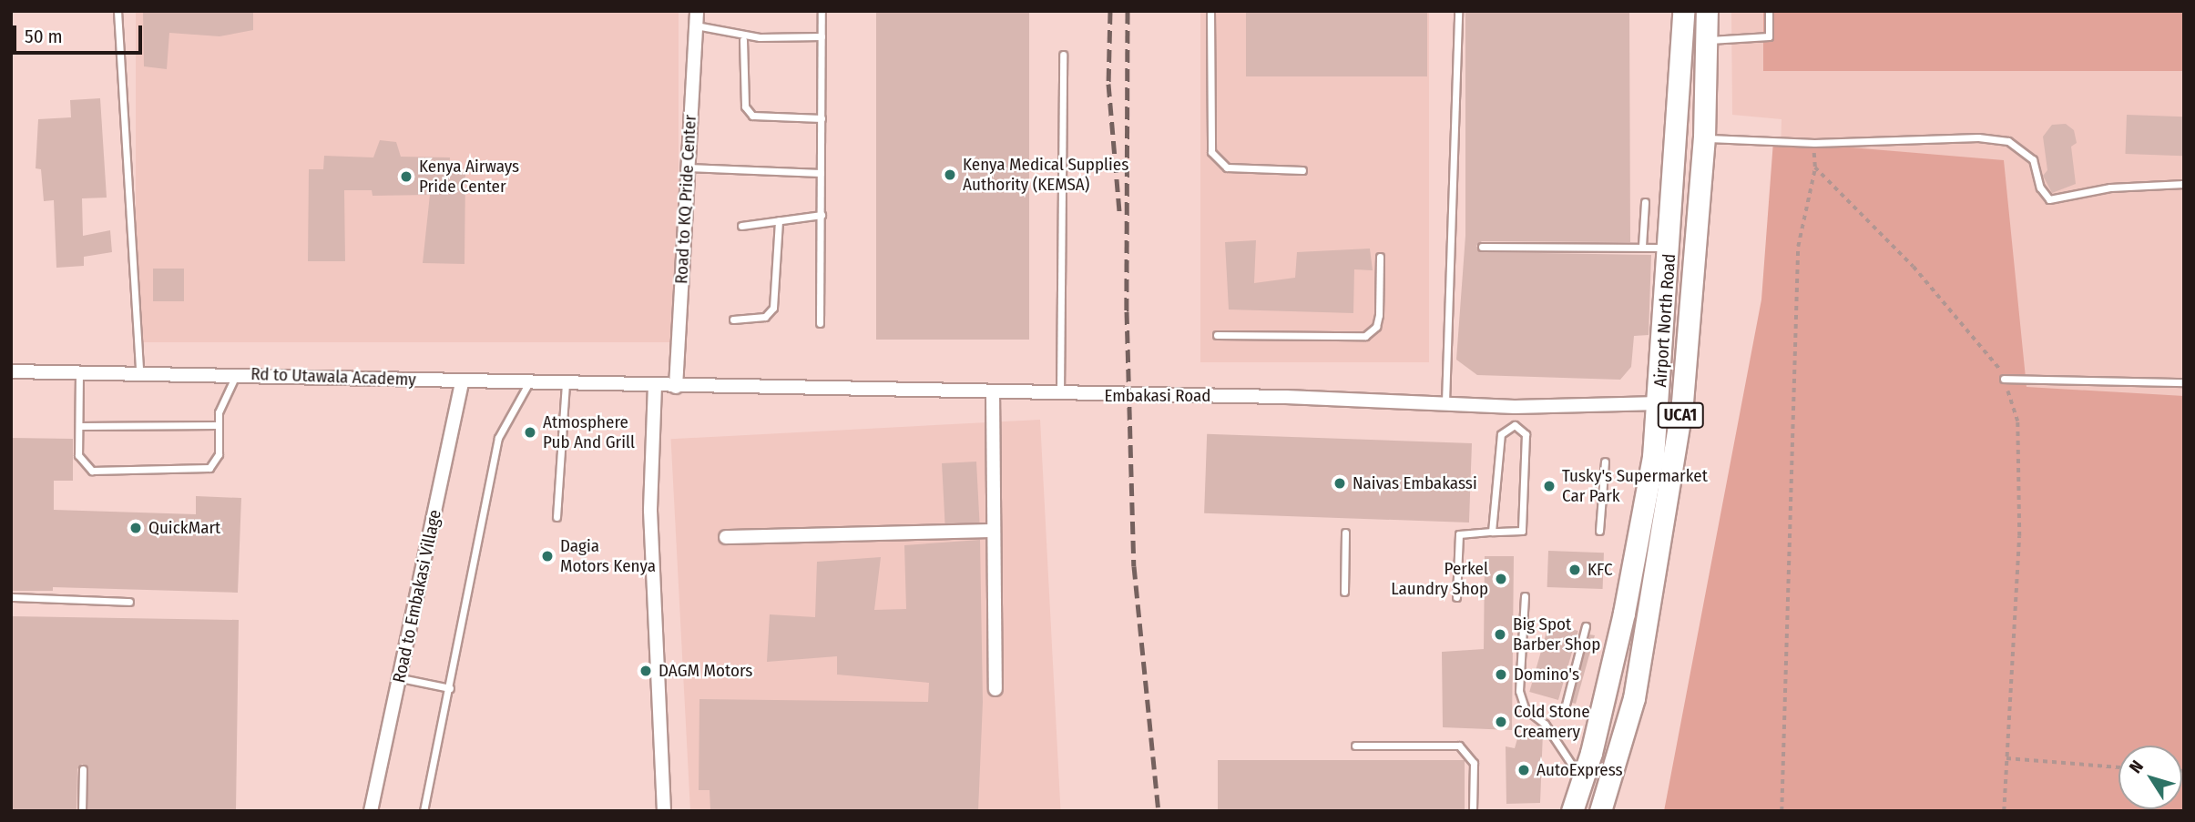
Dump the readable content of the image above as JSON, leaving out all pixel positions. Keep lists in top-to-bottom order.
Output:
{
  "streets": {
    "main road": ["Airport North Road", "UCA1"],
    "street": [
      "Road to KQ Pride Center",
      "Rd to Utawala Academy",
      "Embakasi Road",
      "Road to Embakasi Village"
    ]
  },
  "crossings": [
    ["Road to KQ Pride Center", "Embakasi Road"],
    ["Airport North Road", "Embakasi Road"],
    ["Rd to Utawala Academy", "Embakasi Road"],
    ["Rd to Utawala Academy", "Road to Embakasi Village"]
  ],
  "places": [
    "Kenya Medical Supplies Authority (KEMSA)",
    "Kenya Airways Pride Center",
    "Atmosphere Pub And Grill",
    "Naivas Embakassi",
    "Tusky's Supermarket Car Park",
    "QuickMart",
    "Dagia Motors Kenya",
    "KFC",
    "Perkel Laundry Shop",
    "Big Spot Barber Shop",
    "DAGM Motors",
    "Domino's",
    "Cold Stone Creamery",
    "AutoExpress"
  ],
  "scale_bar": "50 m",
  "north": "top left"
}
